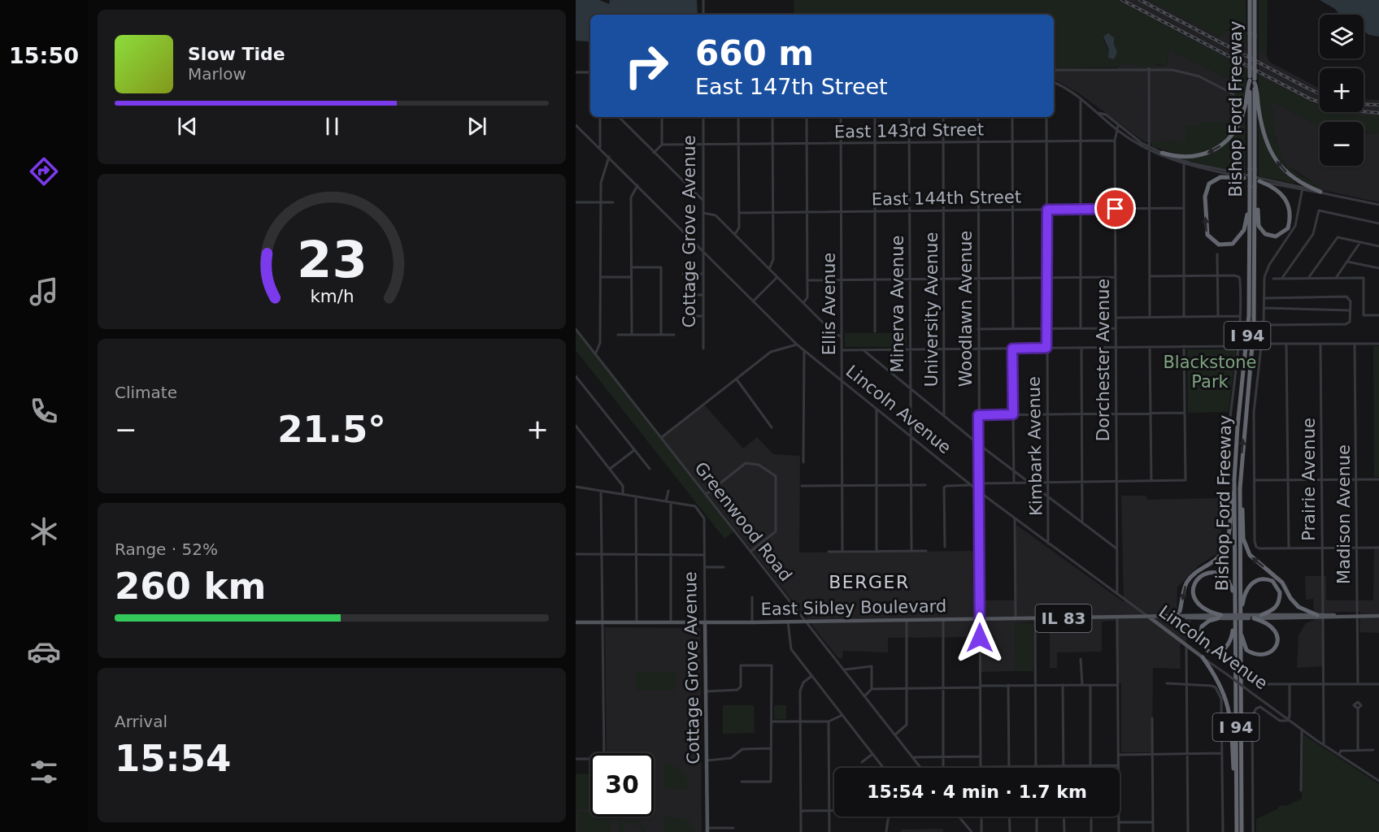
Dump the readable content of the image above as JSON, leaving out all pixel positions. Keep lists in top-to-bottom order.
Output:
{
  "streets": {
    "highway": ["Bishop Ford Freeway", "I 94"],
    "main road": [
      "Cottage Grove Avenue",
      "Lincoln Avenue",
      "East Sibley Boulevard",
      "IL 83"
    ],
    "street": [
      "East 143rd Street",
      "East 144th Street",
      "Ellis Avenue",
      "Minerva Avenue",
      "Woodlawn Avenue",
      "University Avenue",
      "Dorchester Avenue",
      "Kimbark Avenue",
      "Prairie Avenue",
      "Madison Avenue",
      "Greenwood Road"
    ]
  },
  "crossings": [
    ["East 143rd Street", "Cottage Grove Avenue"],
    ["East 143rd Street", "Ellis Avenue"],
    ["East 143rd Street", "Minerva Avenue"],
    ["East 143rd Street", "Woodlawn Avenue"],
    ["East 143rd Street", "University Avenue"],
    ["East 143rd Street", "Dorchester Avenue"],
    ["East 143rd Street", "Kimbark Avenue"],
    ["East 144th Street", "Ellis Avenue"],
    ["East 144th Street", "Minerva Avenue"],
    ["East 144th Street", "Woodlawn Avenue"],
    ["East 144th Street", "University Avenue"],
    ["East 144th Street", "Dorchester Avenue"],
    ["East 144th Street", "Kimbark Avenue"],
    ["Cottage Grove Avenue", "Lincoln Avenue"],
    ["Cottage Grove Avenue", "East Sibley Boulevard"],
    ["Ellis Avenue", "Lincoln Avenue"],
    ["Minerva Avenue", "Lincoln Avenue"],
    ["Woodlawn Avenue", "Lincoln Avenue"],
    ["Woodlawn Avenue", "East Sibley Boulevard"],
    ["Dorchester Avenue", "Lincoln Avenue"],
    ["Lincoln Avenue", "Kimbark Avenue"],
    ["Lincoln Avenue", "Prairie Avenue"],
    ["Lincoln Avenue", "East Sibley Boulevard"],
    ["Greenwood Road", "East Sibley Boulevard"]
  ],
  "districts": ["BERGER"],
  "parks": ["Blackstone Park"],
  "page": {
    "tabs": "15:50",
    "map_buttons": ["+", "−"],
    "turn": ["660 m", "East 147th Street"],
    "song": ["Slow Tide", "Marlow"],
    "tile": [
      "Climate",
      ["Range · 52%", "260 km"],
      ["Arrival", "15:54"]
    ],
    "heat": ["−", "21.5°", "+"],
    "limit": "30",
    "trip": "15:54 · 4 min · 1.7 km",
    "gauge": ["23", "km/h"]
  }
}
